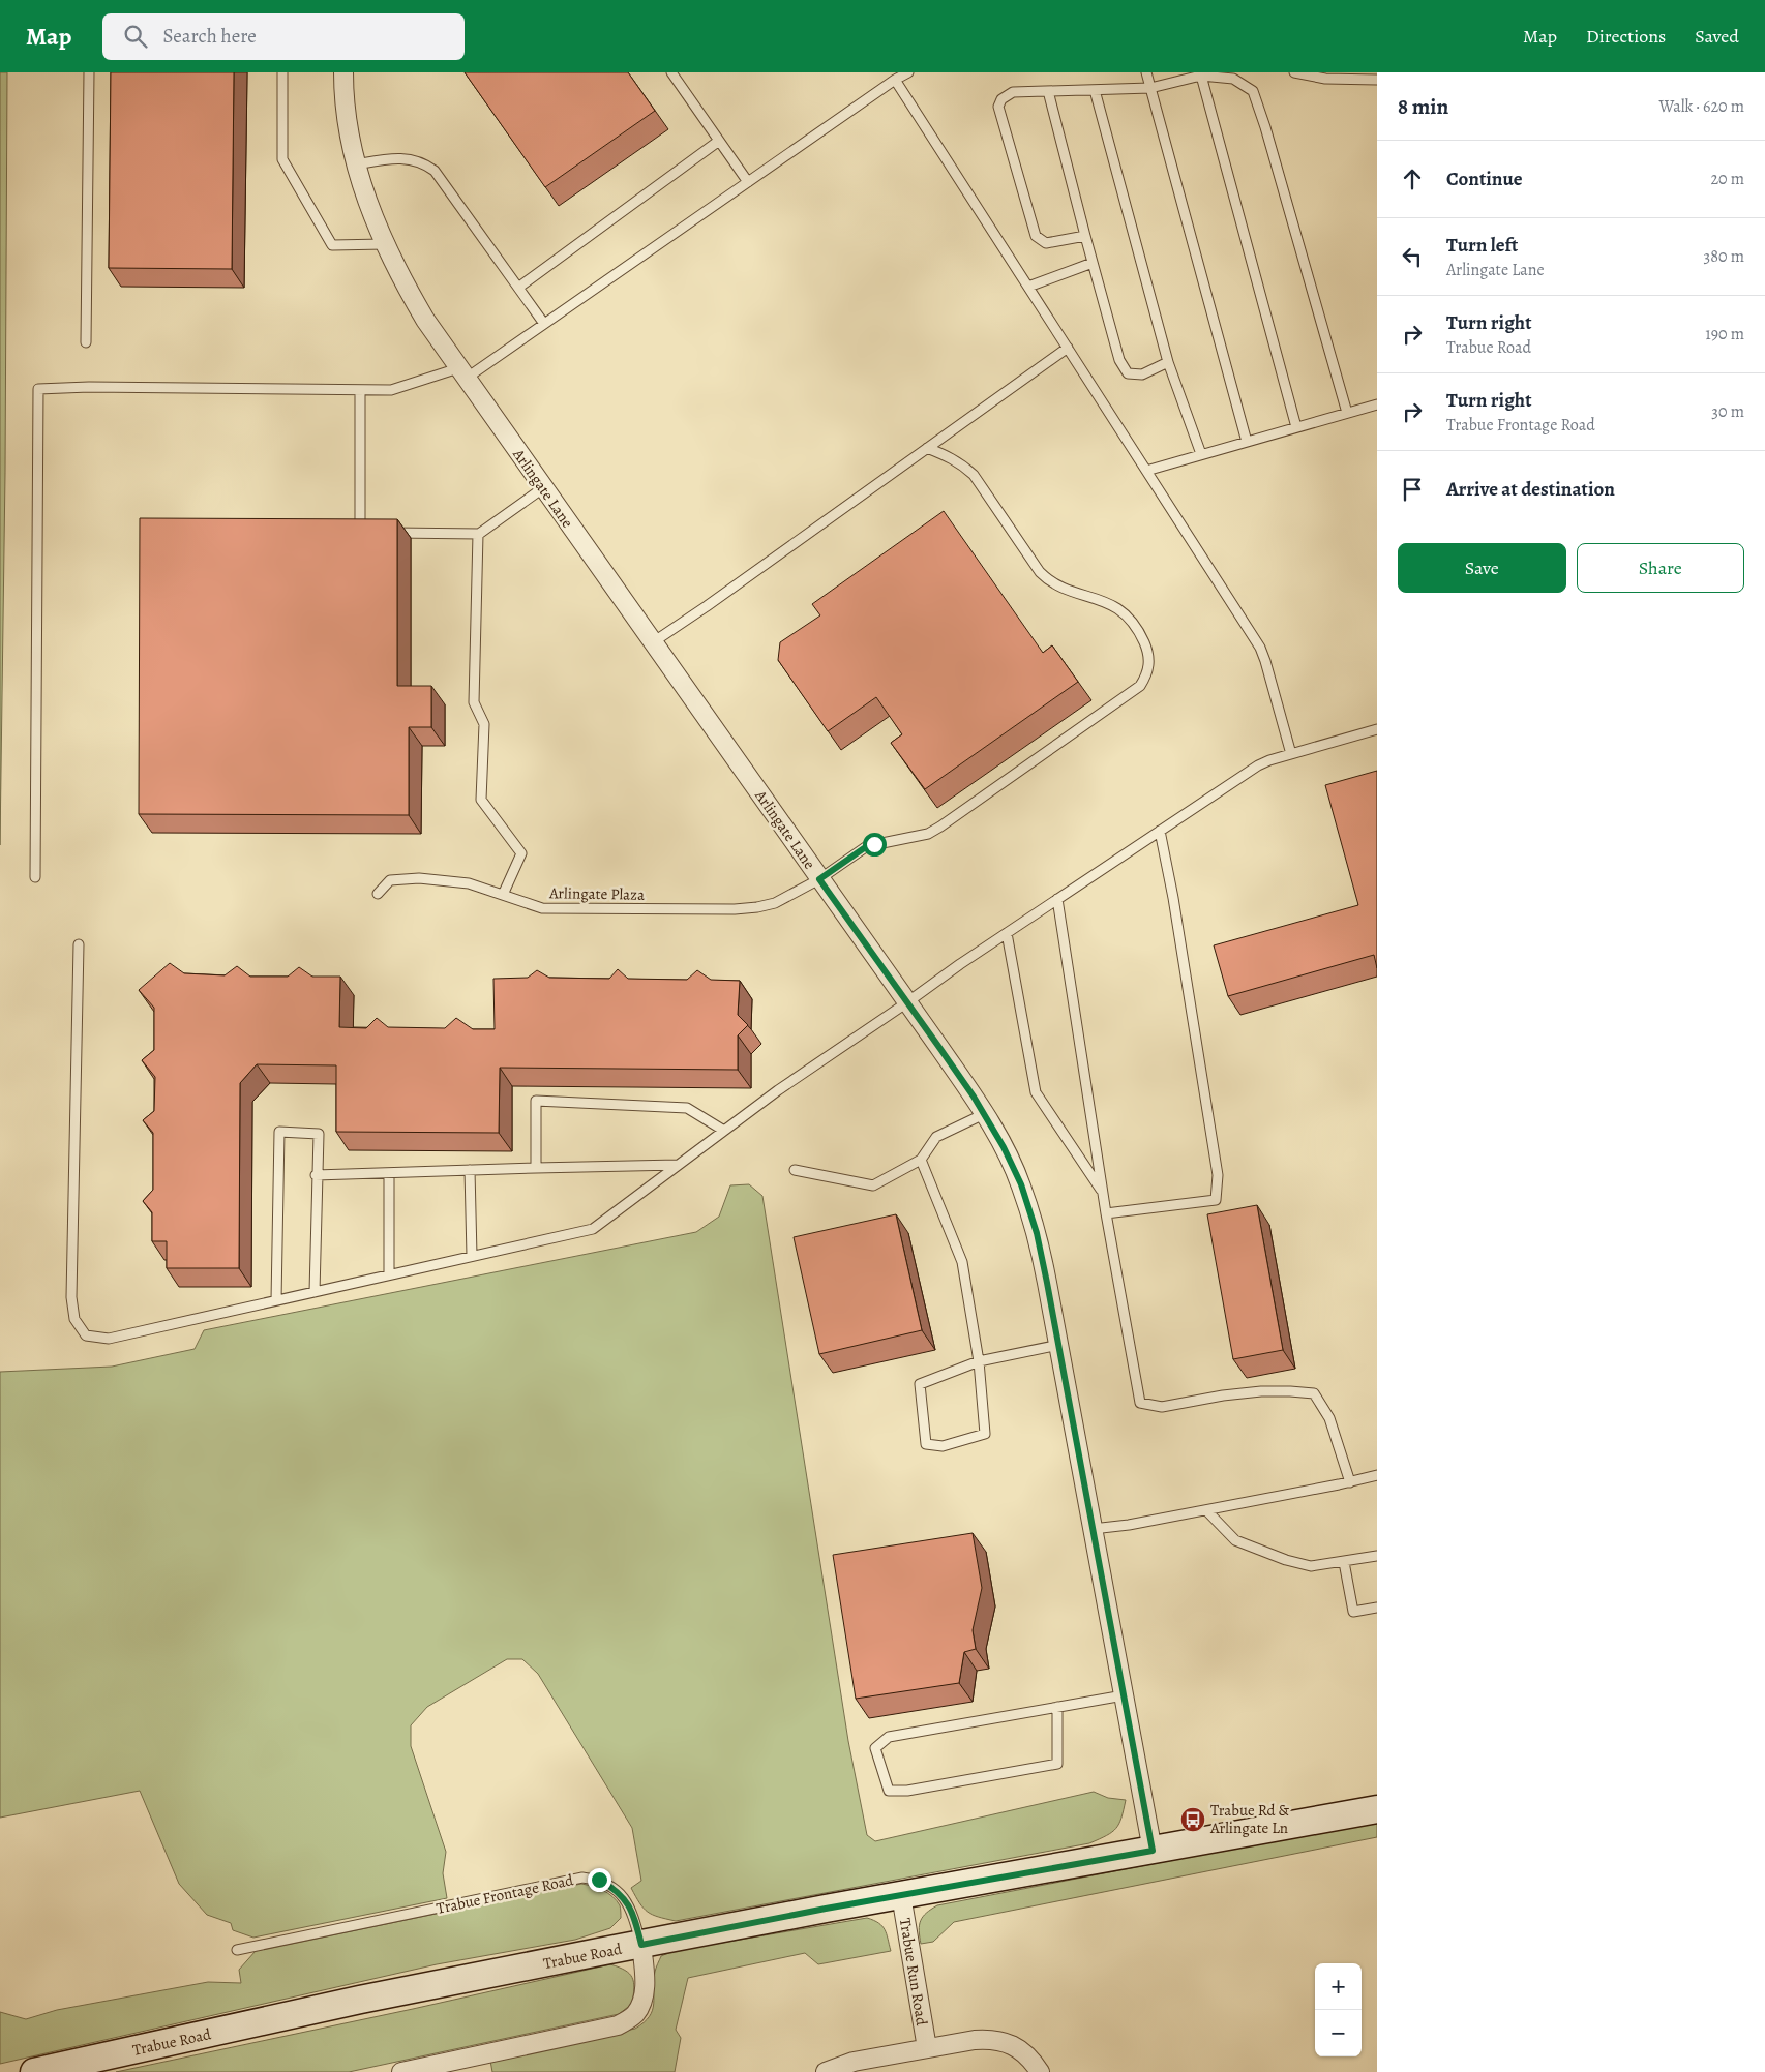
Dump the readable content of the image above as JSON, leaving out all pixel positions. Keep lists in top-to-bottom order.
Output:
{
  "streets": {
    "main road": ["Trabue Road"],
    "street": ["Arlingate Lane", "Trabue Frontage Road", "Trabue Run Road"],
    "lane": ["Arlingate Plaza"]
  },
  "crossings": [
    ["Arlingate Lane", "Arlingate Plaza"],
    ["Arlingate Lane", "Trabue Road"],
    ["Trabue Frontage Road", "Trabue Road"],
    ["Trabue Road", "Trabue Run Road"]
  ],
  "places": {
    "bus stop": ["Trabue Rd & Arlingate Ln"]
  },
  "page": {
    "header": "Map",
    "search": "Search here",
    "nav": ["Map", "Directions", "Saved"],
    "heading": ["8 min", "Walk · 620 m"],
    "list": [
      ["Continue", "20 m"],
      ["Turn left", "Arlingate Lane", "380 m"],
      ["Turn right", "Trabue Road", "190 m"],
      ["Turn right", "Trabue Frontage Road", "30 m"],
      "Arrive at destination"
    ],
    "buttons": ["Save", "Share"],
    "map_buttons": ["+", "−"]
  }
}
